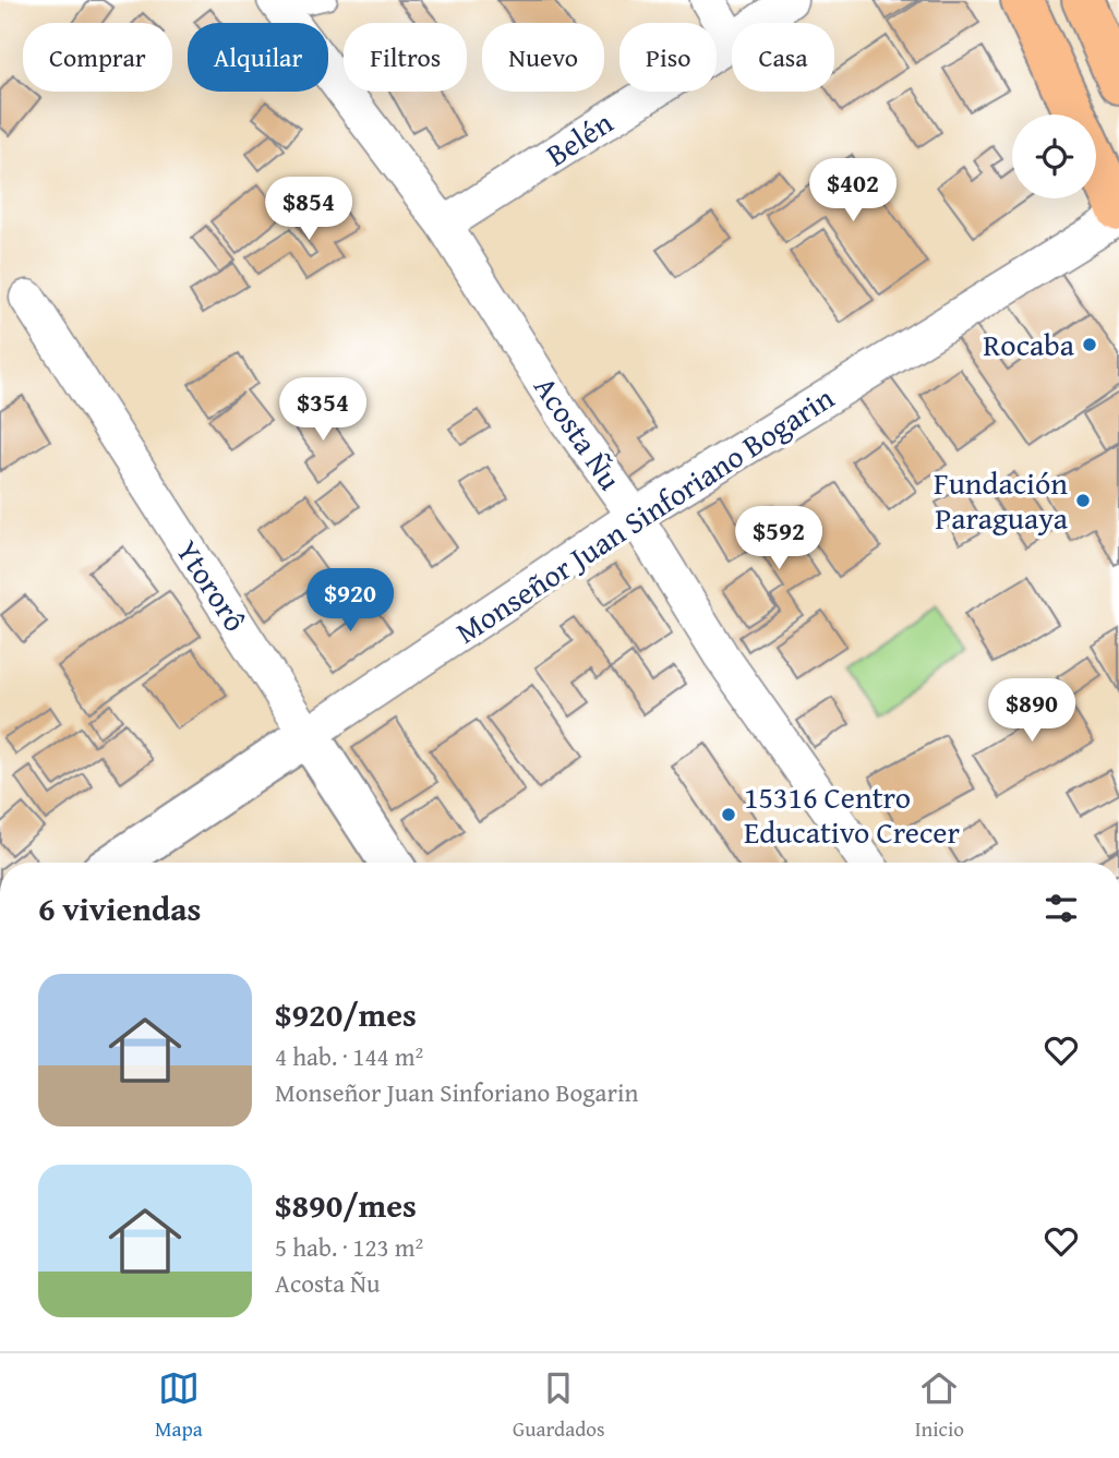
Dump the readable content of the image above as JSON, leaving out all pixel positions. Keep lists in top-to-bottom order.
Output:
{
  "streets": {
    "street": [
      "Belén",
      "Acosta Ñu",
      "Monseñor Juan Sinforiano Bogarin",
      "Ytororô"
    ]
  },
  "crossings": [
    ["Belén", "Acosta Ñu"],
    ["Acosta Ñu", "Monseñor Juan Sinforiano Bogarin"],
    ["Monseñor Juan Sinforiano Bogarin", "Ytororô"]
  ],
  "places": ["Rocaba", "Fundación Paraguaya", "15316 Centro Educativo Crecer"],
  "page": {
    "chip": [
      "Comprar",
      "Alquilar",
      "Filtros",
      "Nuevo",
      "Piso",
      "Casa"
    ],
    "price": [
      "$402",
      "$854",
      "$354",
      "$592",
      "$920",
      "$890"
    ],
    "heading": "6 viviendas",
    "list": [
      {
        "name": "$920/mes",
        "note": "4 hab. · 144 m² · Monseñor Juan Sinforiano Bogarin"
      },
      {
        "name": "$890/mes",
        "note": "5 hab. · 123 m² · Acosta Ñu"
      }
    ],
    "tabs": ["Mapa", "Guardados", "Inicio"]
  }
}
